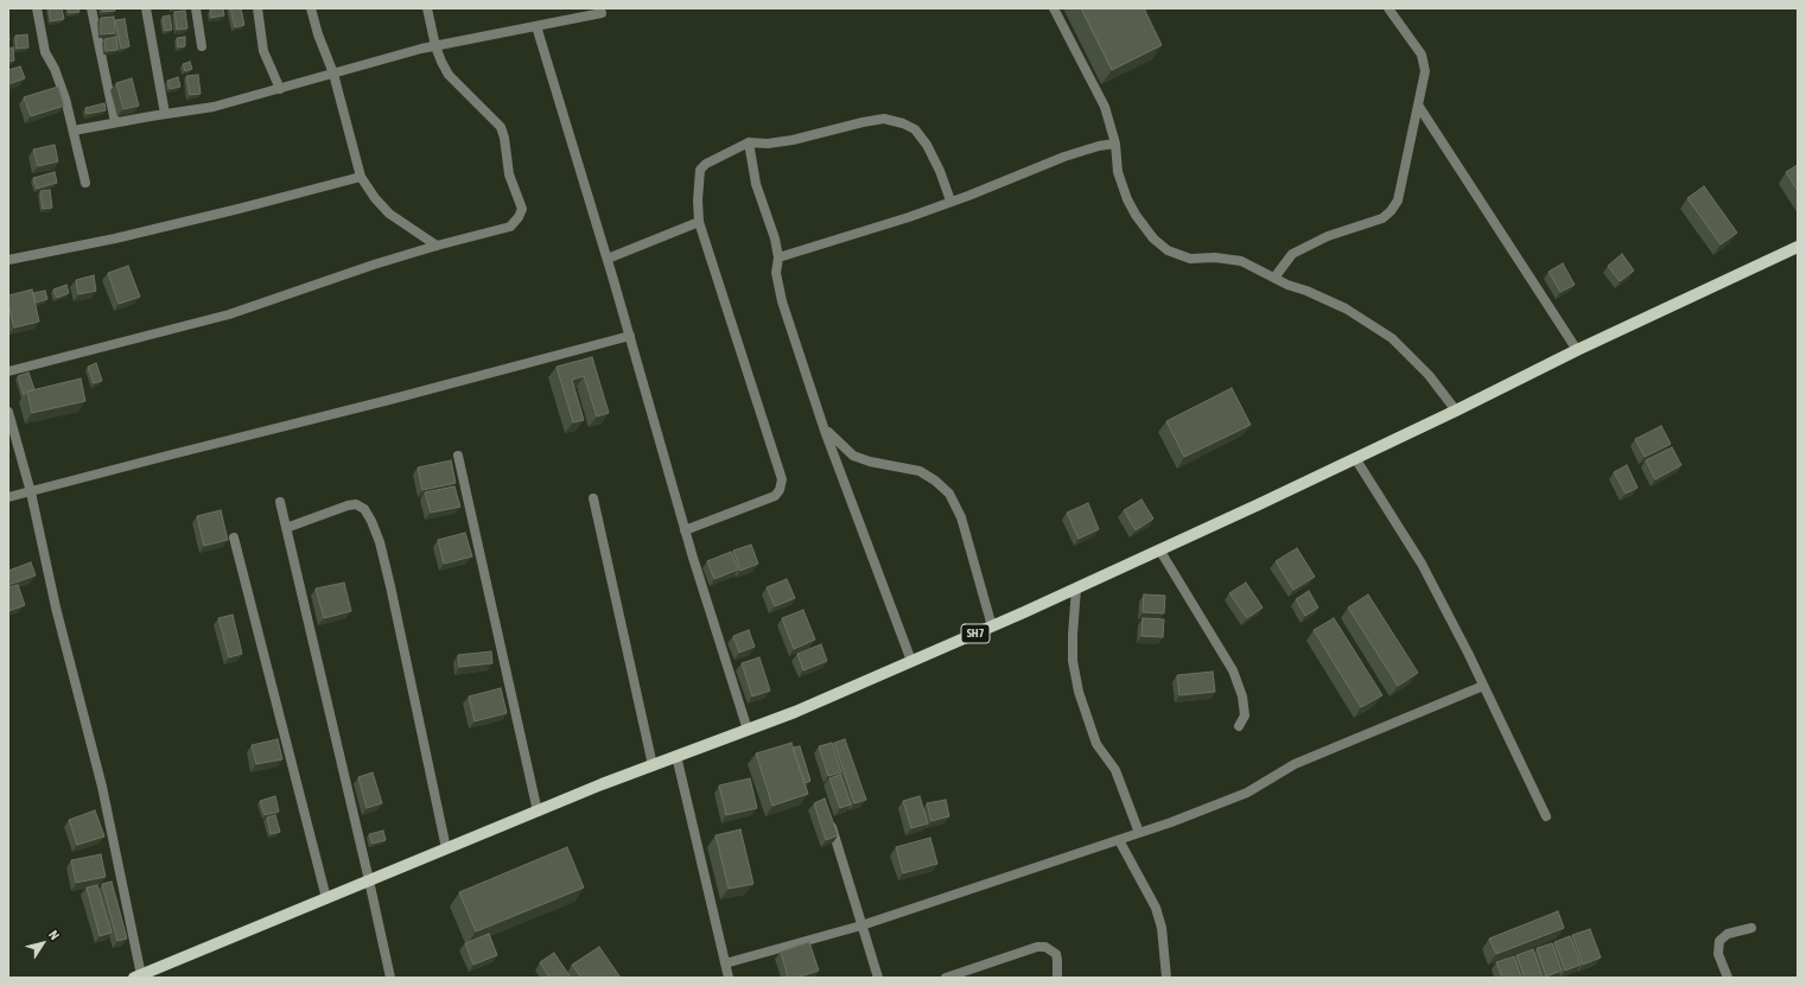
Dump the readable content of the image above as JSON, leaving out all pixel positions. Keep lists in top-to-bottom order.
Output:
{
  "streets": {
    "main road": ["SH7"]
  },
  "north": "top right"
}
